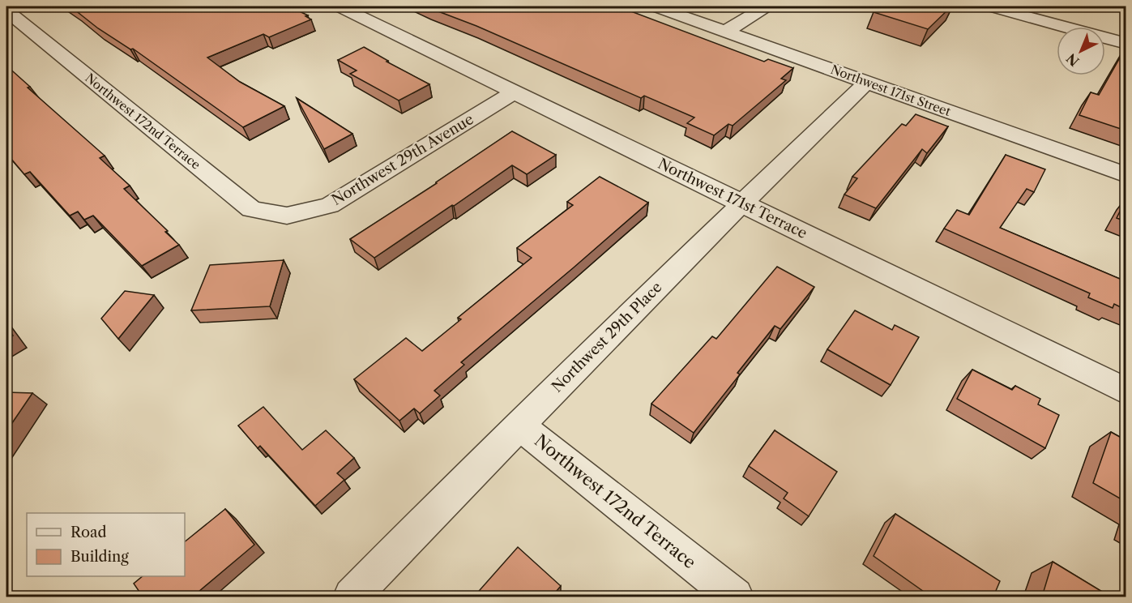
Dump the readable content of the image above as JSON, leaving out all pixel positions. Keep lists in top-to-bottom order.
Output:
{
  "streets": {
    "street": [
      "Northwest 171st Street",
      "Northwest 172nd Terrace",
      "Northwest 29th Avenue",
      "Northwest 171st Terrace",
      "Northwest 29th Place"
    ]
  },
  "crossings": [
    ["Northwest 171st Street", "Northwest 29th Place"],
    ["Northwest 172nd Terrace", "Northwest 29th Avenue"],
    ["Northwest 172nd Terrace", "Northwest 29th Place"],
    ["Northwest 29th Avenue", "Northwest 171st Terrace"],
    ["Northwest 171st Terrace", "Northwest 29th Place"]
  ],
  "legend": ["Road", "Building"],
  "north": "bottom left"
}
